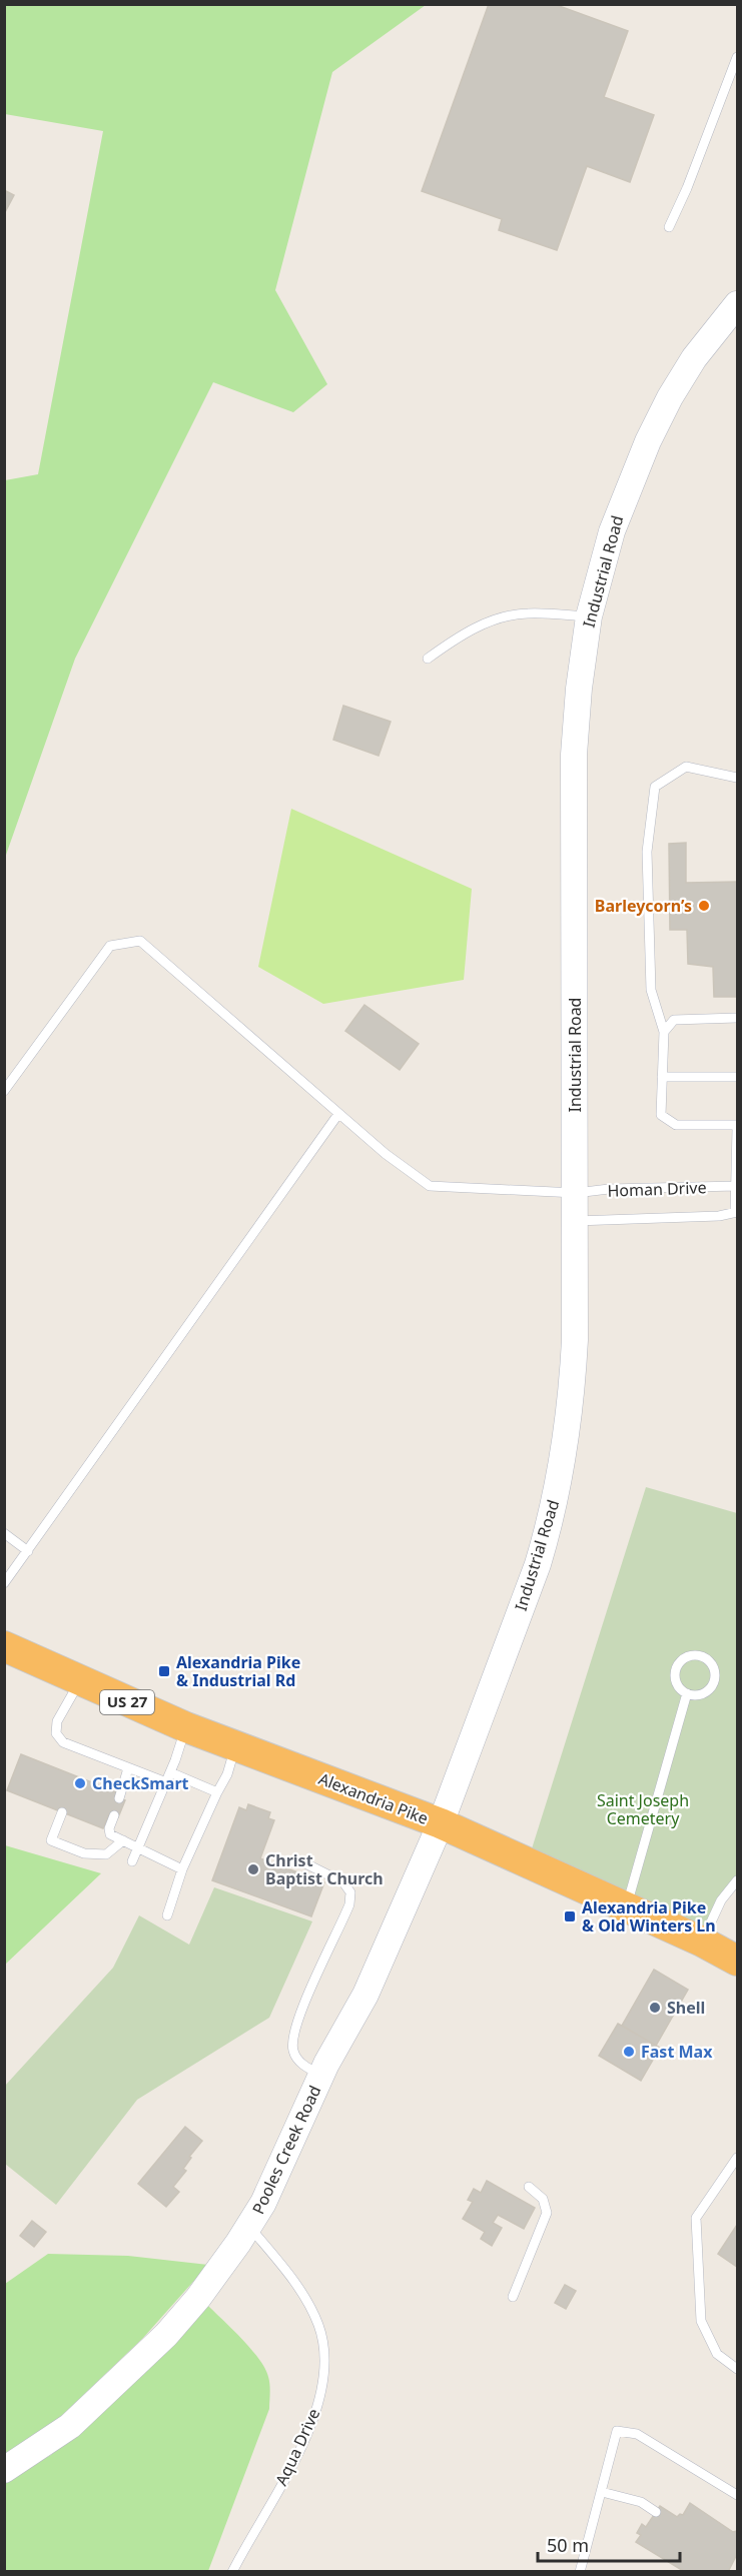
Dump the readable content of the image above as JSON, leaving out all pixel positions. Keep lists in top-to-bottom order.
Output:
{
  "streets": {
    "highway": ["US 27", "Alexandria Pike"],
    "main road": ["Industrial Road", "Pooles Creek Road"],
    "lane": ["Homan Drive", "Aqua Drive"]
  },
  "crossings": [
    ["Industrial Road", "Homan Drive"],
    ["Industrial Road", "Alexandria Pike"],
    ["Industrial Road", "Pooles Creek Road"],
    ["Alexandria Pike", "Pooles Creek Road"],
    ["Pooles Creek Road", "Aqua Drive"]
  ],
  "parks": ["Saint Joseph Cemetery"],
  "places": {
    "other": [
      "Barleycorn’s",
      "CheckSmart",
      "Christ Baptist Church",
      "Shell",
      "Fast Max"
    ],
    "transit": ["Alexandria Pike & Industrial Rd", "Alexandria Pike & Old Winters Ln"]
  },
  "scale_bar": "50 m"
}
